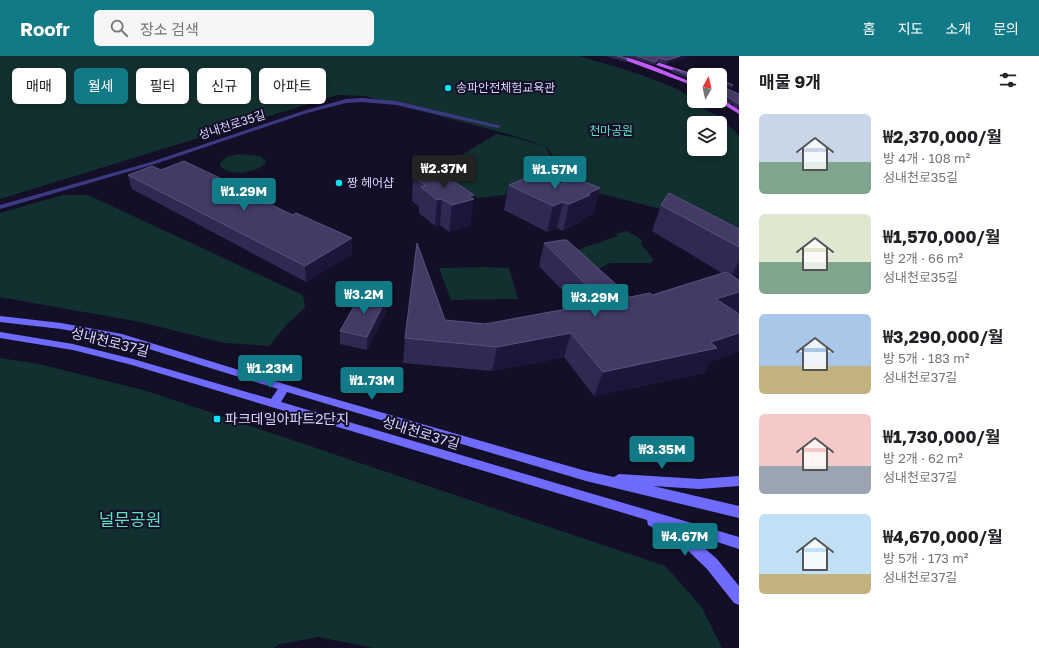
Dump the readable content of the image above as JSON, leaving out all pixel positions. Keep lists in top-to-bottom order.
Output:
{
  "streets": {
    "main road": ["성내천로37길"],
    "street": ["성내천로35길"]
  },
  "parks": ["천마공원", "널문공원"],
  "places": {
    "other": ["송파안전체험교육관", "짱 헤어샵"],
    "transit": ["파크데일아파트2단지"]
  },
  "north": "top",
  "page": {
    "header": "Roofr",
    "search": "장소 검색",
    "nav": [
      "홈",
      "지도",
      "소개",
      "문의"
    ],
    "heading": "매물 9개",
    "chip": [
      "매매",
      "월세",
      "필터",
      "신규",
      "아파트"
    ],
    "list": [
      {
        "name": "₩2,370,000/월",
        "note": "방 4개 · 108 m² · 성내천로35길"
      },
      {
        "name": "₩1,570,000/월",
        "note": "방 2개 · 66 m² · 성내천로35길"
      },
      {
        "name": "₩3,290,000/월",
        "note": "방 5개 · 183 m² · 성내천로37길"
      },
      {
        "name": "₩1,730,000/월",
        "note": "방 2개 · 62 m² · 성내천로37길"
      },
      {
        "name": "₩4,670,000/월",
        "note": "방 5개 · 173 m² · 성내천로37길"
      }
    ],
    "price": [
      "₩2.37M",
      "₩1.57M",
      "₩1.29M",
      "₩3.2M",
      "₩3.29M",
      "₩1.23M",
      "₩1.73M",
      "₩3.35M",
      "₩4.67M"
    ]
  }
}
